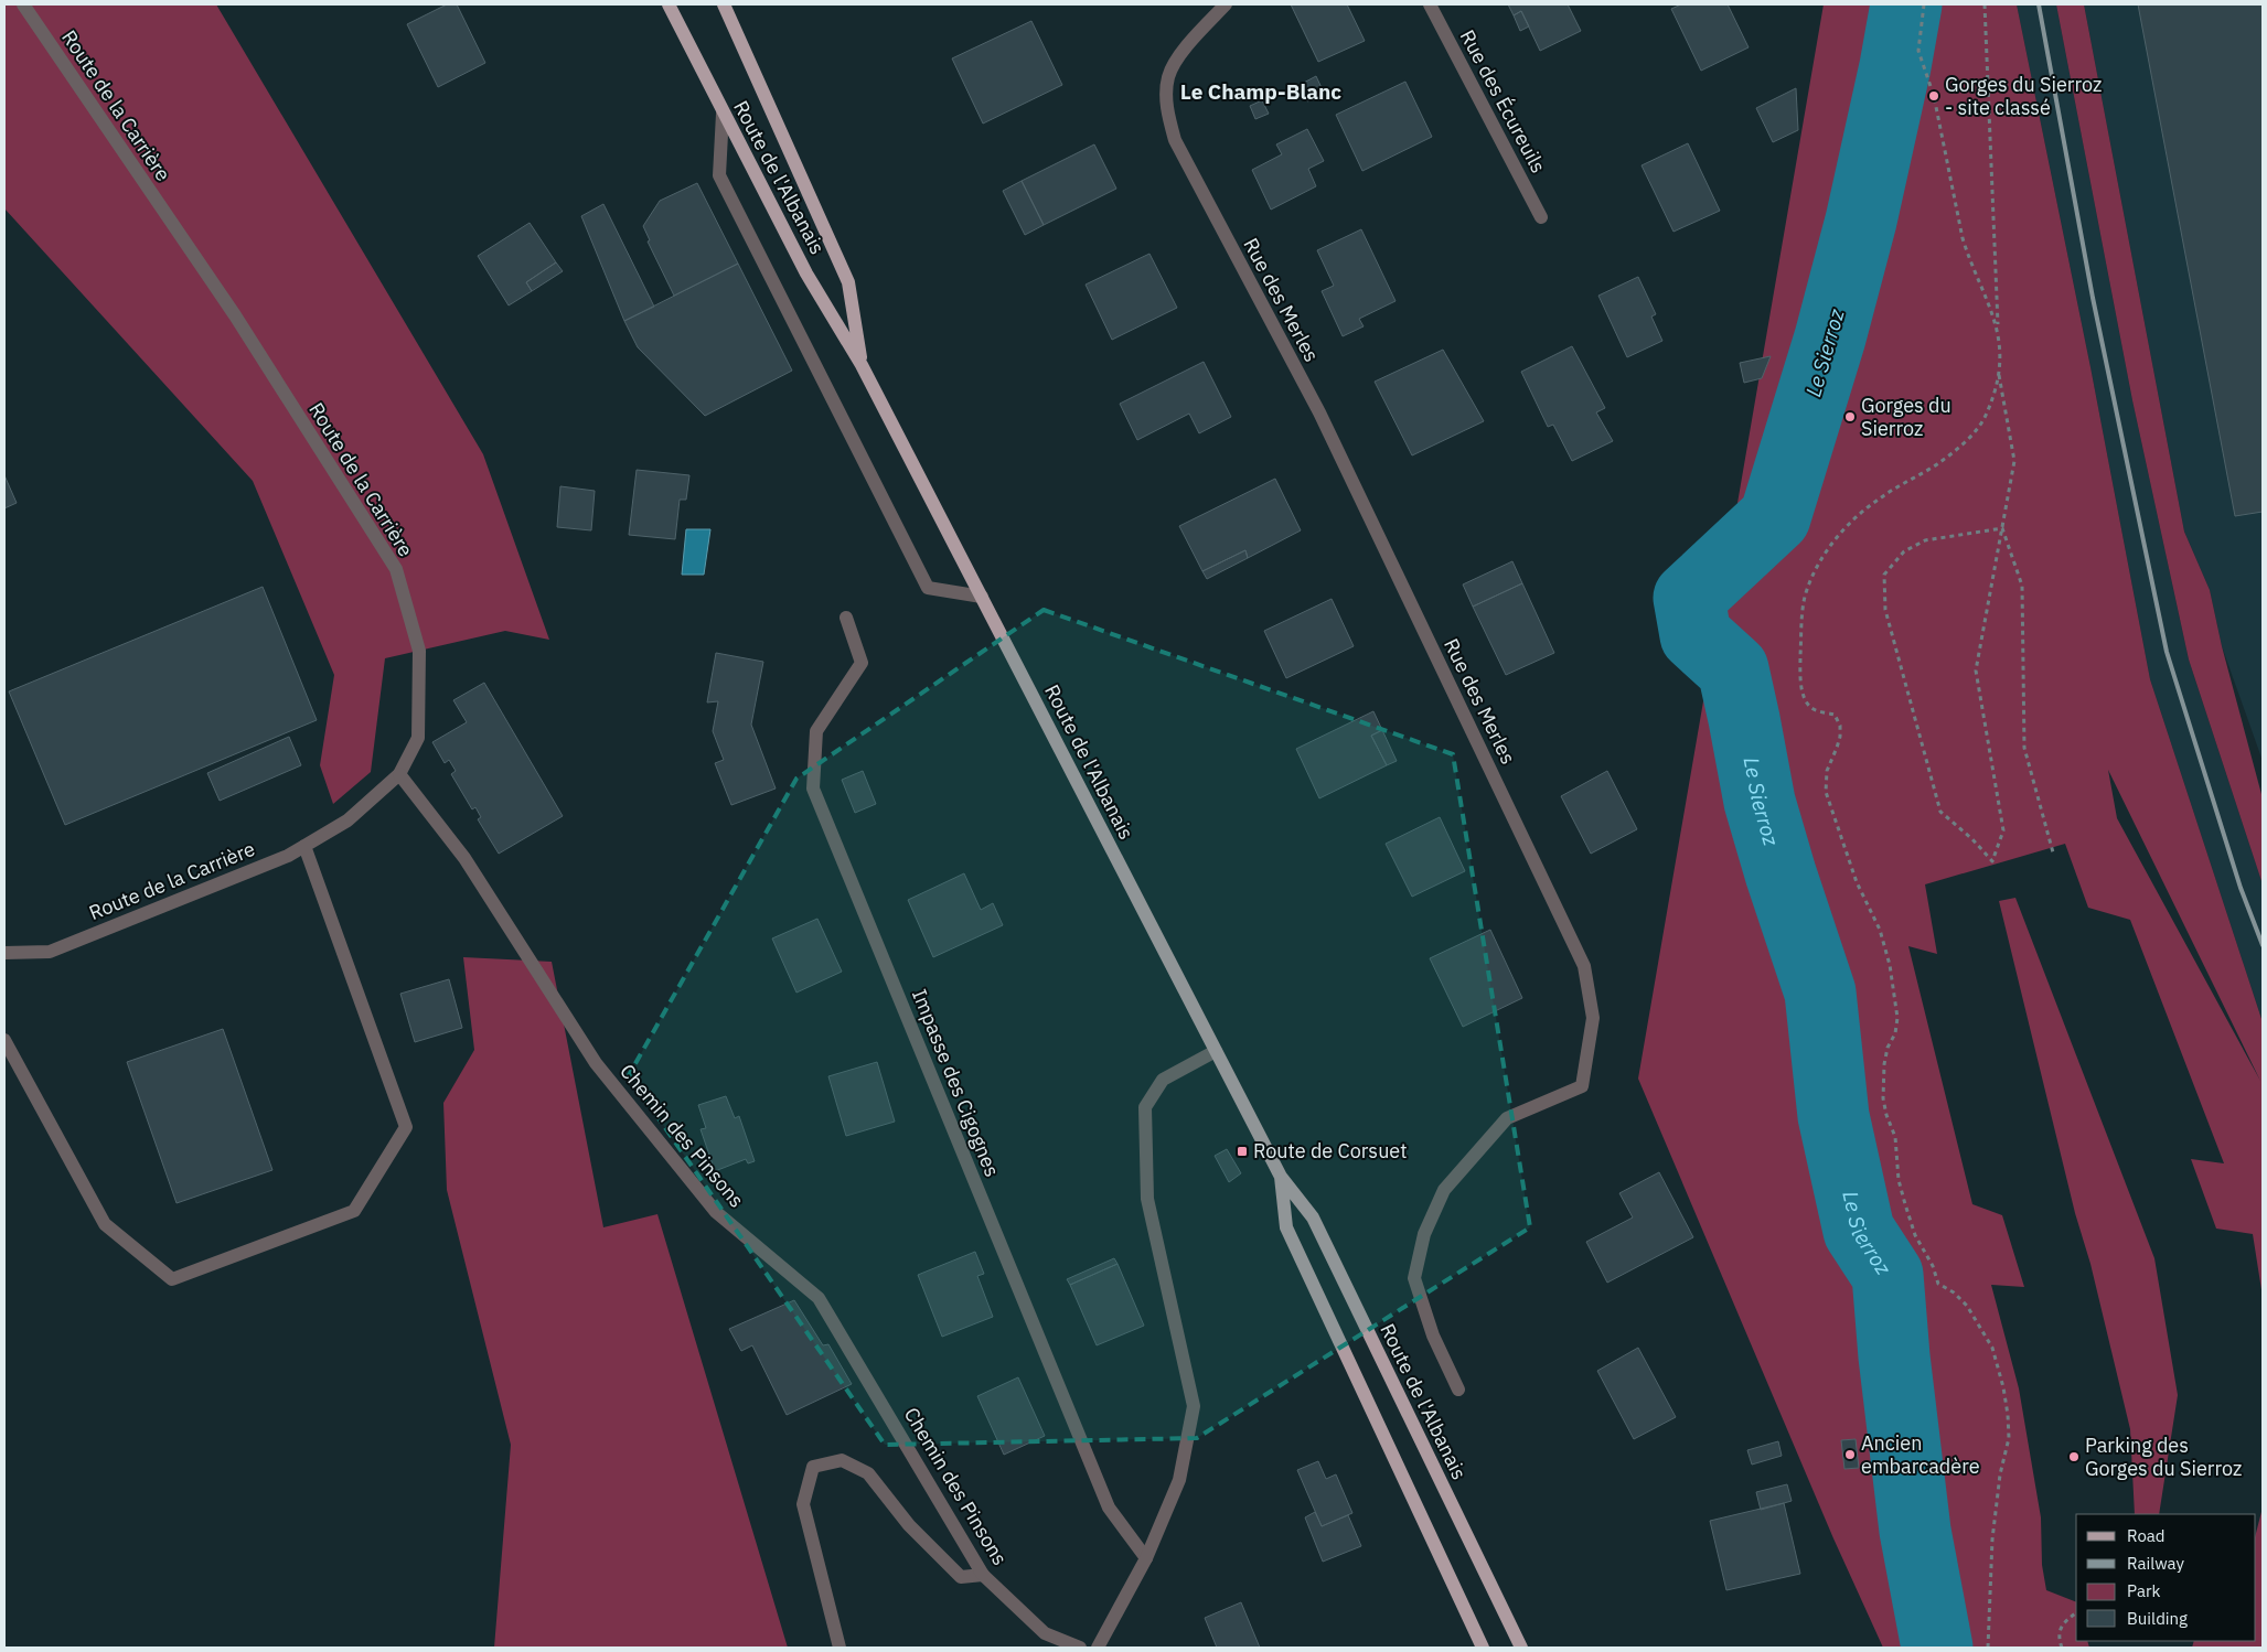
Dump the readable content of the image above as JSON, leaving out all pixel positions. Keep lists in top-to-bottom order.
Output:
{
  "streets": {
    "main road": ["Route de l'Albanais"],
    "street": [
      "Rue des Écureuils",
      "Route de la Carrière",
      "Rue des Merles",
      "Impasse des Cigognes",
      "Chemin des Pinsons"
    ]
  },
  "crossings": [
    ["Route de la Carrière", "Chemin des Pinsons"]
  ],
  "districts": ["Le Champ-Blanc"],
  "water": ["Le Sierroz"],
  "places": {
    "other": [
      "Gorges du Sierroz - site classé",
      "Gorges du Sierroz",
      "Ancien embarcadère",
      "Parking des Gorges du Sierroz"
    ],
    "transit": ["Route de Corsuet"]
  },
  "legend": [
    "Road",
    "Railway",
    "Park",
    "Building"
  ]
}
